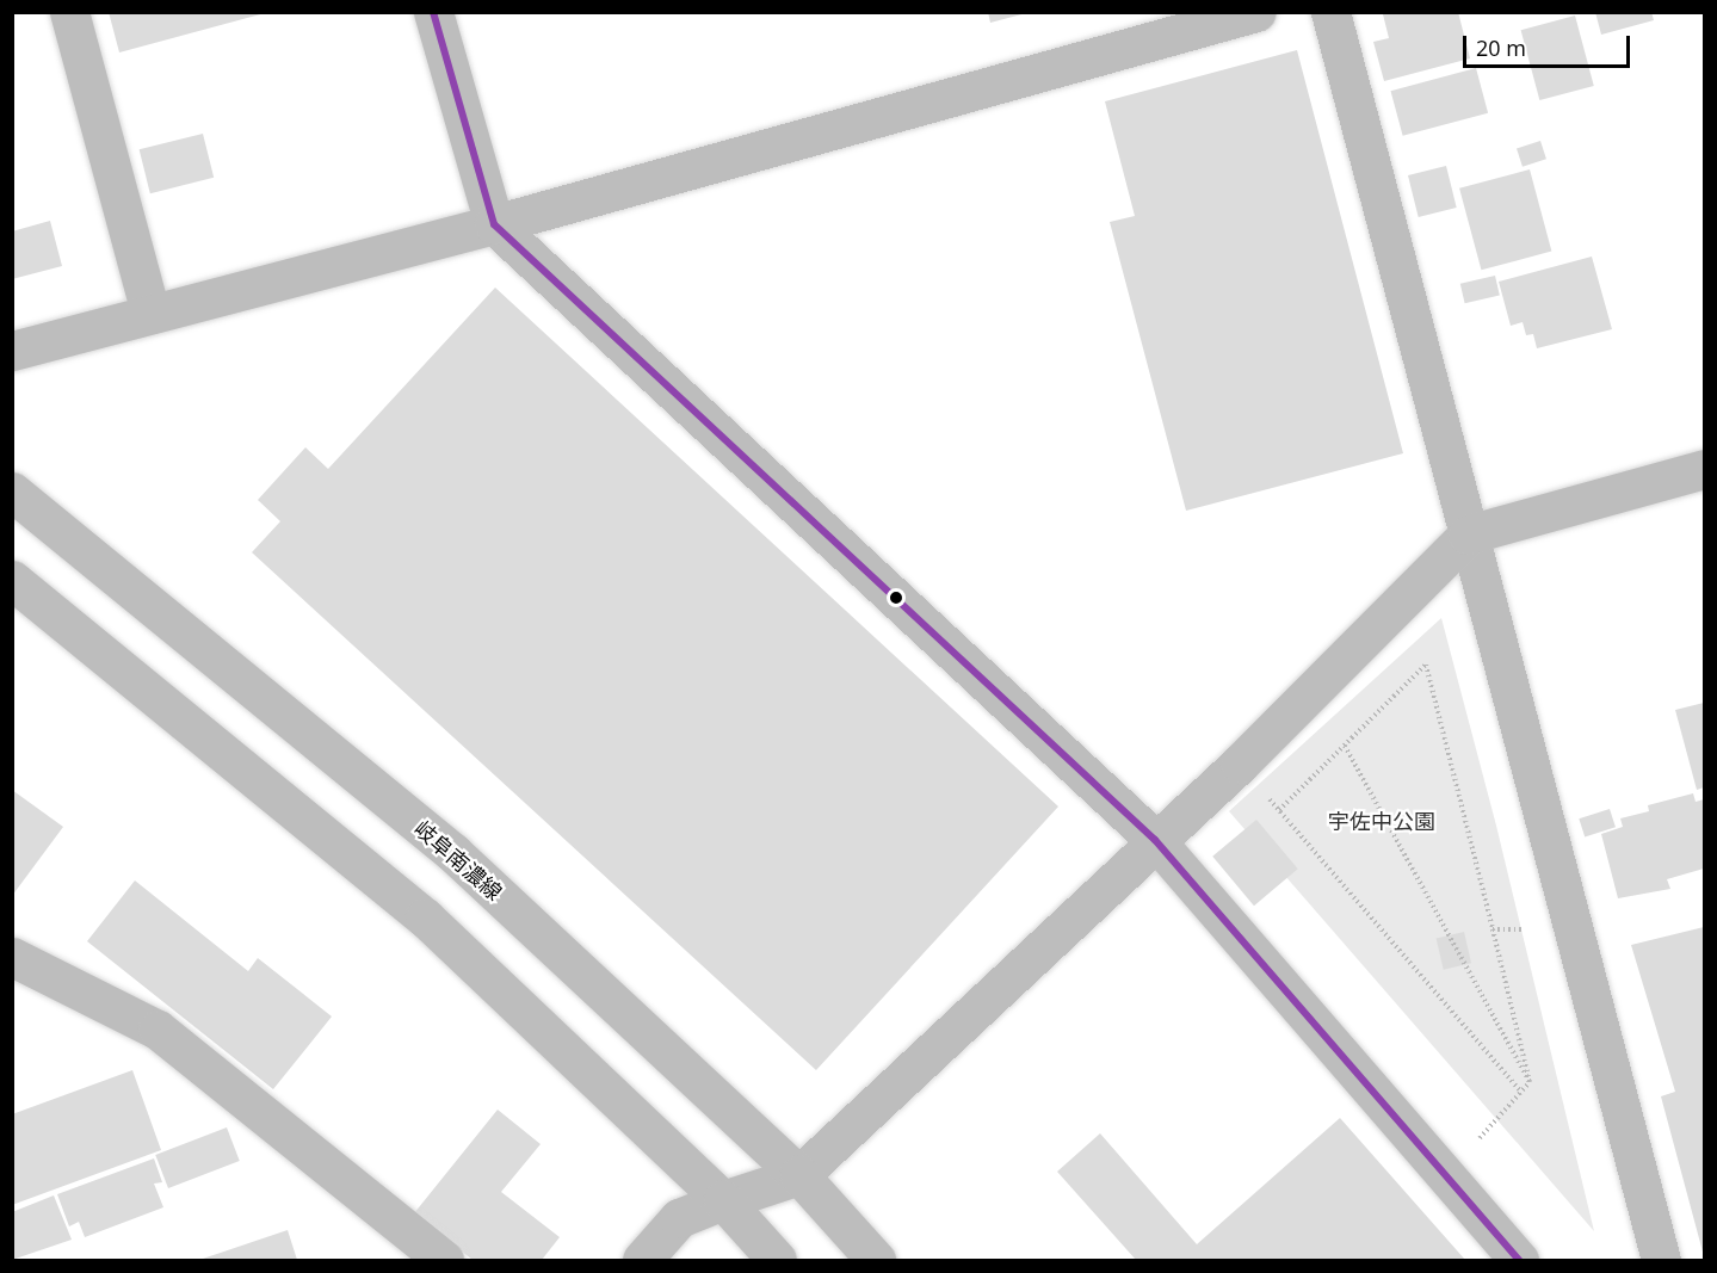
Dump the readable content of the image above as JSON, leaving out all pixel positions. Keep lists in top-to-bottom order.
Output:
{
  "streets": {
    "street": ["岐阜南濃線"]
  },
  "parks": ["宇佐中公園"],
  "scale_bar": "20 m"
}
